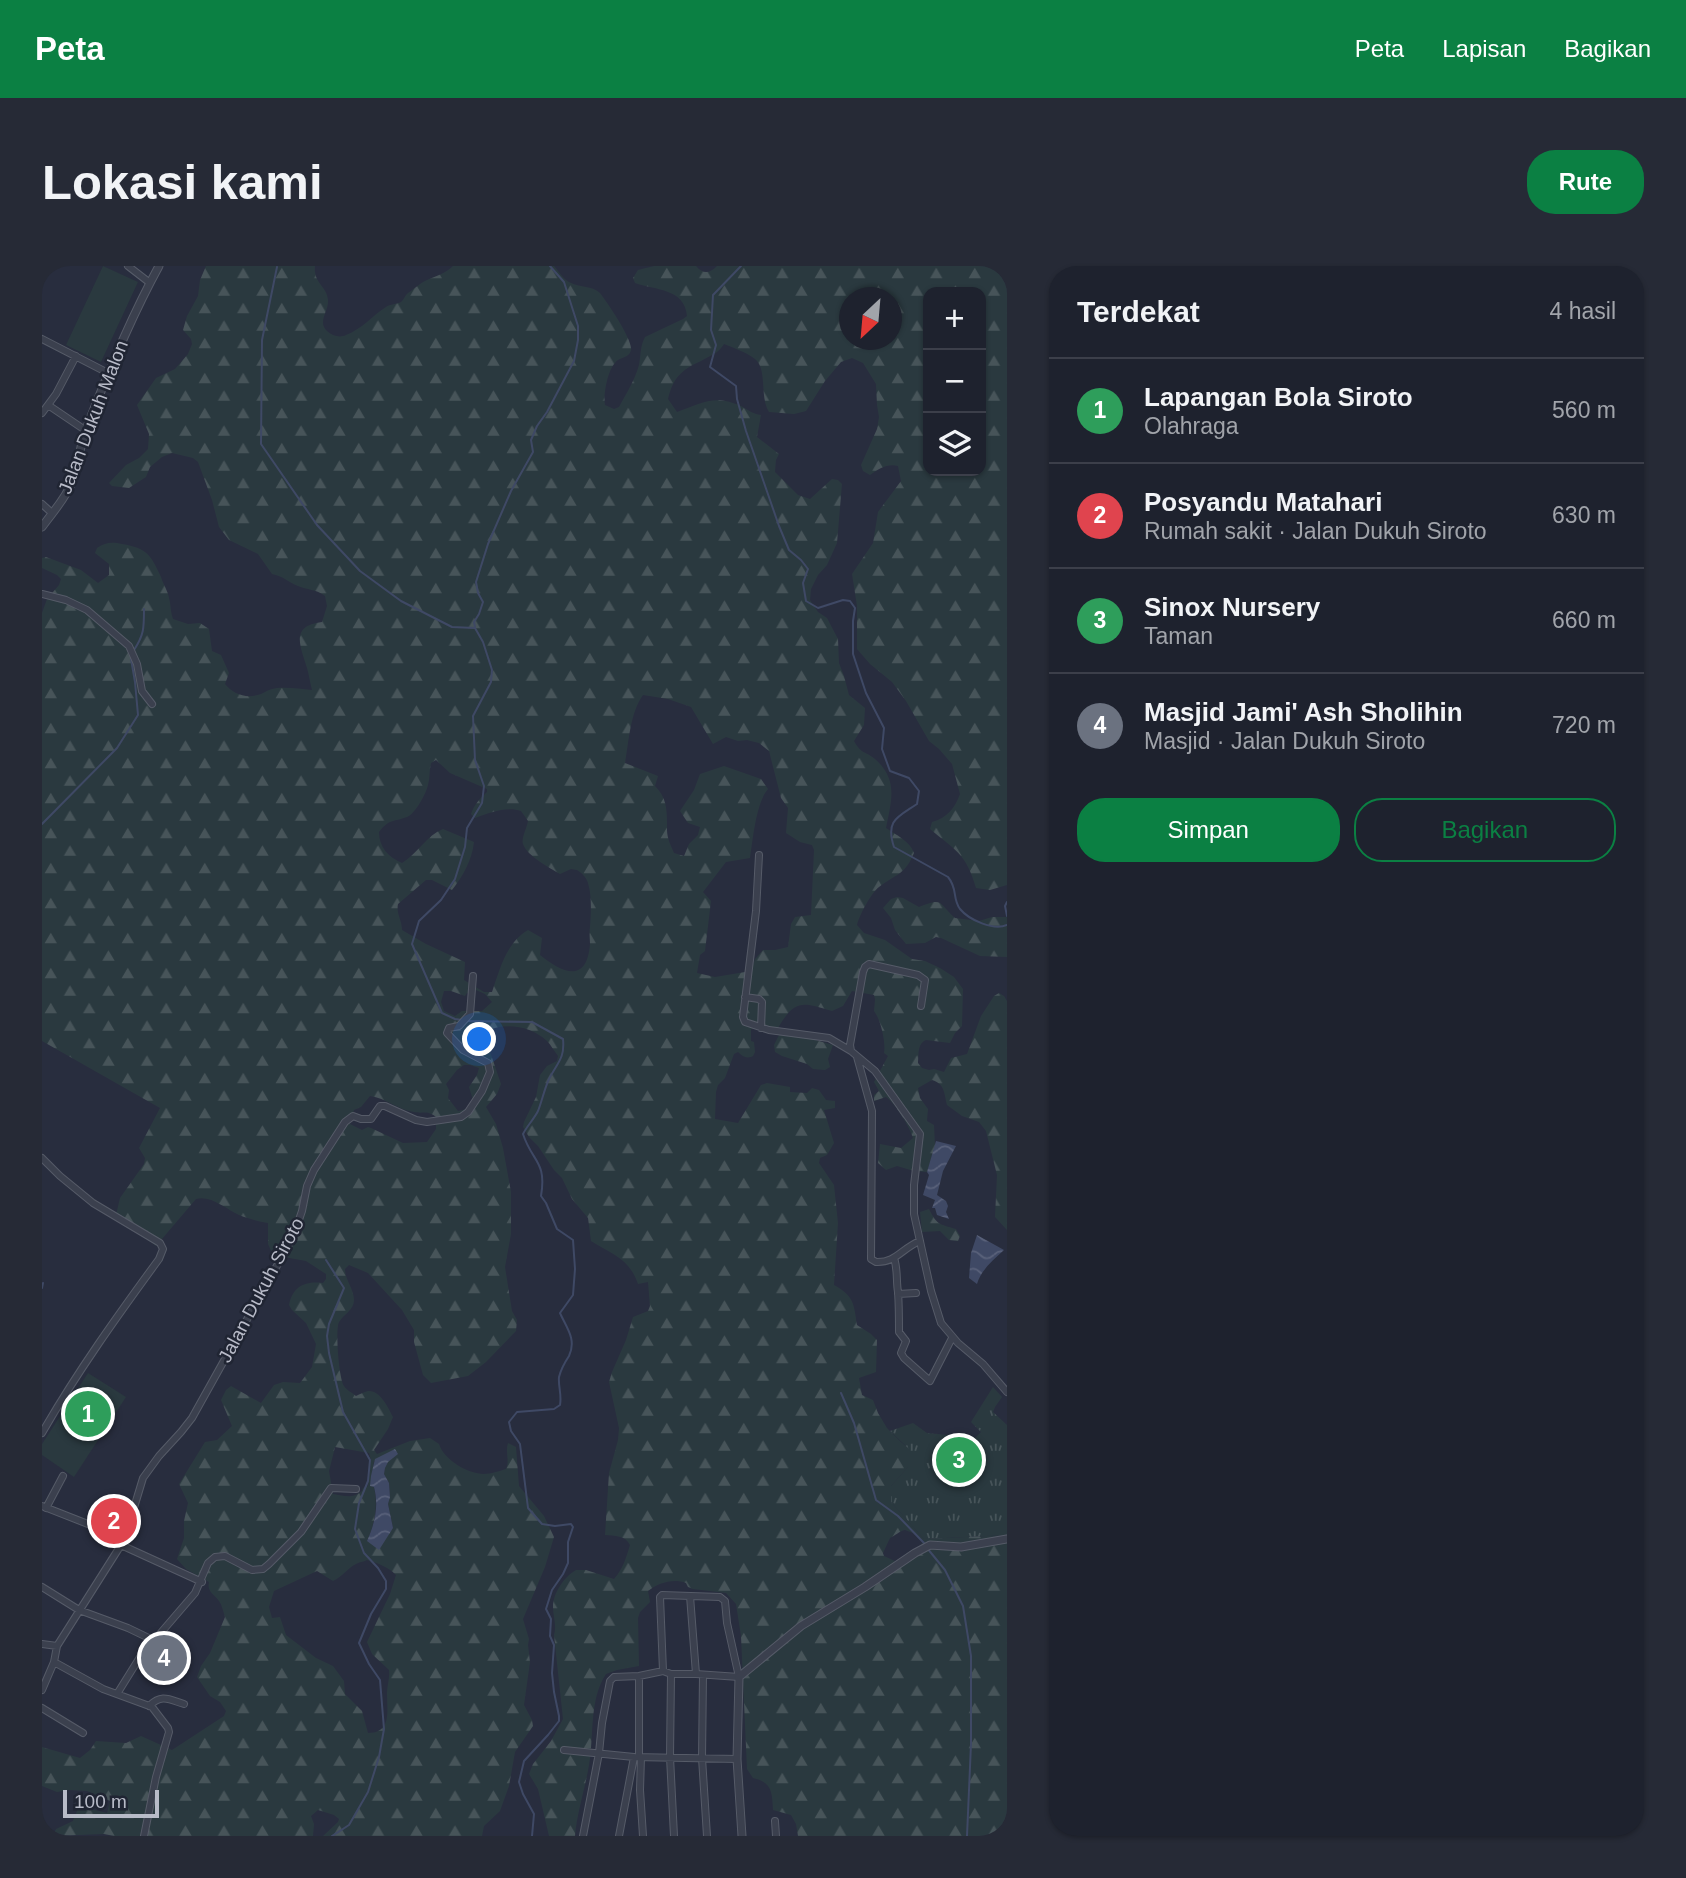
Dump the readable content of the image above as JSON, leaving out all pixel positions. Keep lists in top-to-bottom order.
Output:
{
  "streets": {
    "street": ["Jalan Dukuh Malon", "Jalan Dukuh Siroto"]
  },
  "scale_bar": "100 m",
  "north": "bottom left",
  "page": {
    "header": "Peta",
    "nav": ["Peta", "Lapisan", "Bagikan"],
    "buttons": [
      "Rute",
      ["Simpan", "Bagikan"]
    ],
    "title": "Lokasi kami",
    "heading": ["Terdekat", "4 hasil"],
    "map_buttons": ["+", "−"],
    "list": [
      {
        "mark": "1",
        "name": "Lapangan Bola Siroto",
        "note": "Olahraga",
        "value": "560 m"
      },
      {
        "mark": "2",
        "name": "Posyandu Matahari",
        "note": "Rumah sakit · Jalan Dukuh Siroto",
        "value": "630 m"
      },
      {
        "mark": "3",
        "name": "Sinox Nursery",
        "note": "Taman",
        "value": "660 m"
      },
      {
        "mark": "4",
        "name": "Masjid Jami' Ash Sholihin",
        "note": "Masjid · Jalan Dukuh Siroto",
        "value": "720 m"
      }
    ],
    "pins": [
      "1",
      "3",
      "2",
      "4"
    ],
    "scale": "100 m"
  }
}
